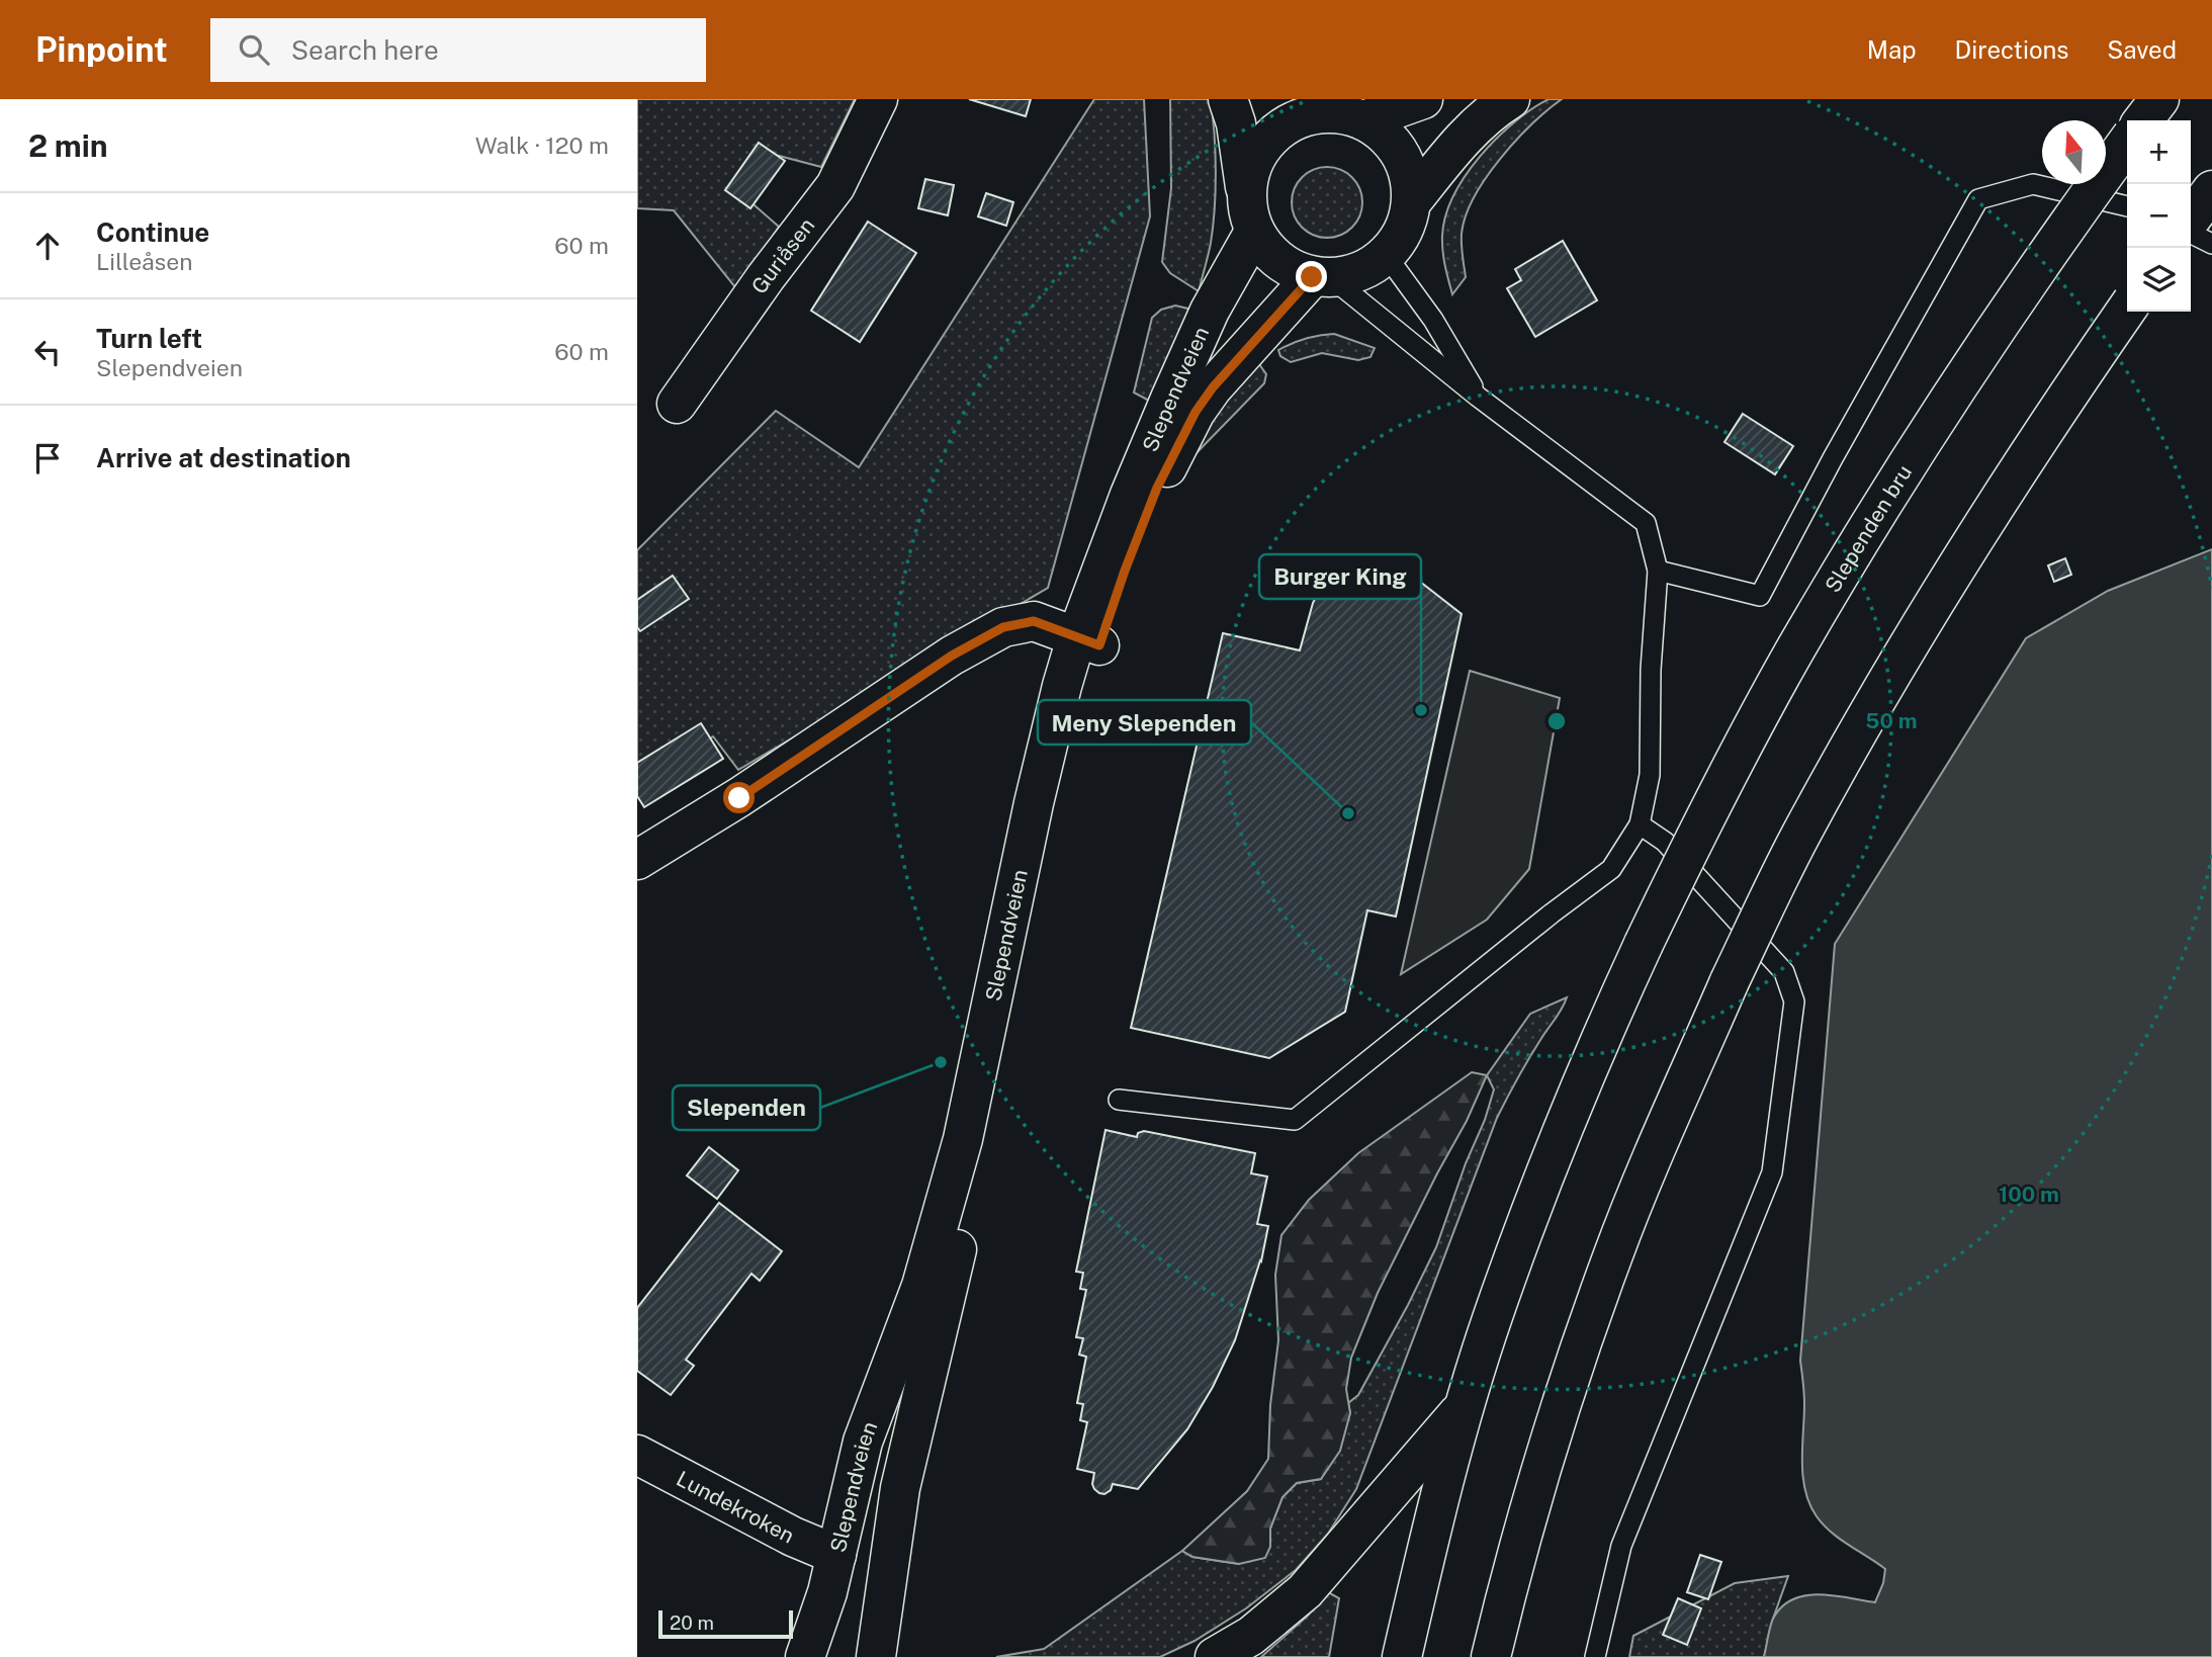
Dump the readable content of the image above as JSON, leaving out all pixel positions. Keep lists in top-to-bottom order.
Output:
{
  "streets": {
    "main road": [
      "Guriåsen",
      "Slependveien",
      "Slependen bru",
      "Lundekroken"
    ]
  },
  "crossings": [
    ["Slependveien", "Lundekroken"]
  ],
  "places": ["Burger King", "Meny Slependen", "Slependen"],
  "scale_bar": "20 m",
  "north": "top",
  "page": {
    "header": "Pinpoint",
    "search": "Search here",
    "nav": ["Map", "Directions", "Saved"],
    "heading": ["2 min", "Walk · 120 m"],
    "map_buttons": ["+", "−"],
    "list": [
      ["Continue", "Lilleåsen", "60 m"],
      ["Turn left", "Slependveien", "60 m"],
      "Arrive at destination"
    ],
    "scale": "20 m"
  },
  "rings": ["50 m", "100 m"]
}
